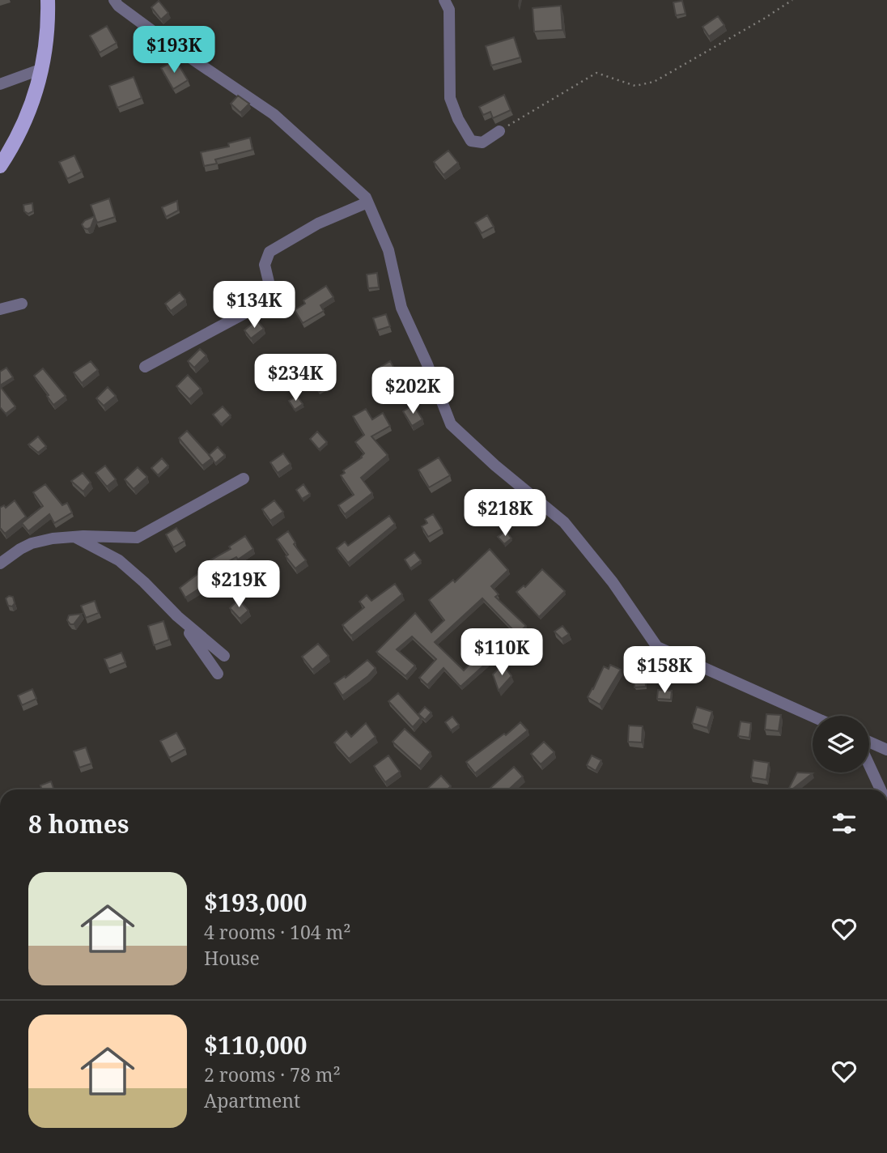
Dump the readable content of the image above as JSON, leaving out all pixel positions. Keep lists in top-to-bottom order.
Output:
{
  "page": {
    "price": [
      "$193K",
      "$134K",
      "$234K",
      "$202K",
      "$218K",
      "$219K",
      "$110K",
      "$158K"
    ],
    "heading": "8 homes",
    "list": [
      {
        "name": "$193,000",
        "note": "4 rooms · 104 m² · House"
      },
      {
        "name": "$110,000",
        "note": "2 rooms · 78 m² · Apartment"
      }
    ]
  }
}
